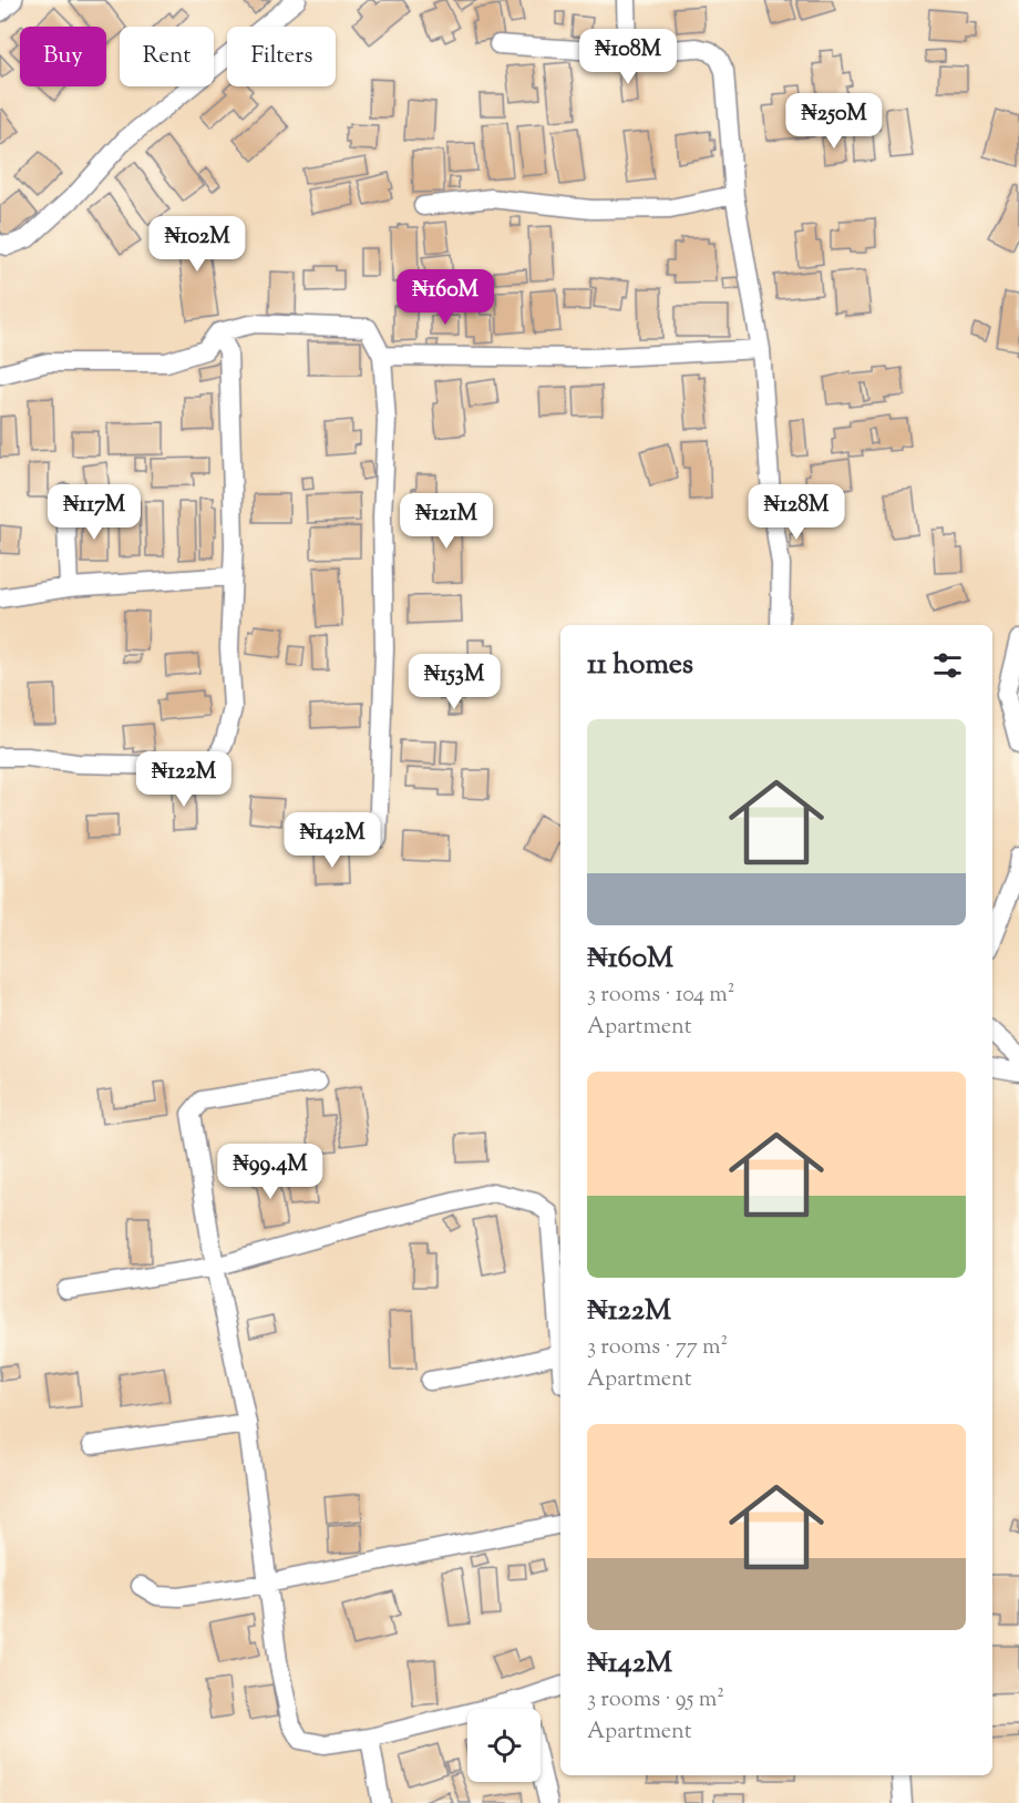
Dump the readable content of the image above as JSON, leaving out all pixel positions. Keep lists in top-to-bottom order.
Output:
{
  "page": {
    "chip": ["Buy", "Rent", "Filters"],
    "price": [
      "₦108M",
      "₦250M",
      "₦102M",
      "₦160M",
      "₦117M",
      "₦128M",
      "₦121M",
      "₦153M",
      "₦122M",
      "₦142M",
      "₦99.4M"
    ],
    "heading": "11 homes",
    "list": [
      {
        "name": "₦160M",
        "note": "3 rooms · 104 m² · Apartment"
      },
      {
        "name": "₦122M",
        "note": "3 rooms · 77 m² · Apartment"
      },
      {
        "name": "₦142M",
        "note": "3 rooms · 95 m² · Apartment"
      }
    ]
  }
}
